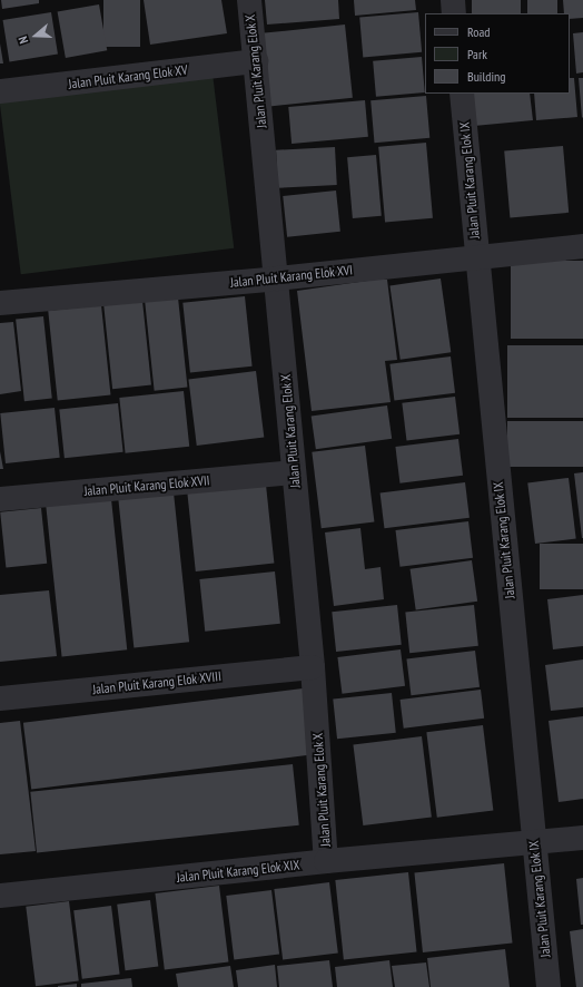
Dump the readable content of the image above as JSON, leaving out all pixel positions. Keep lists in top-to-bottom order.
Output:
{
  "streets": {
    "street": [
      "Jalan Pluit Karang Elok X",
      "Jalan Pluit Karang Elok XV",
      "Jalan Pluit Karang Elok IX",
      "Jalan Pluit Karang Elok XVI",
      "Jalan Pluit Karang Elok XVII",
      "Jalan Pluit Karang Elok XVIII",
      "Jalan Pluit Karang Elok XIX"
    ]
  },
  "crossings": [
    ["Jalan Pluit Karang Elok X", "Jalan Pluit Karang Elok XV"],
    ["Jalan Pluit Karang Elok X", "Jalan Pluit Karang Elok XVI"],
    ["Jalan Pluit Karang Elok X", "Jalan Pluit Karang Elok XVII"],
    ["Jalan Pluit Karang Elok X", "Jalan Pluit Karang Elok XVIII"],
    ["Jalan Pluit Karang Elok X", "Jalan Pluit Karang Elok XIX"],
    ["Jalan Pluit Karang Elok IX", "Jalan Pluit Karang Elok XVI"],
    ["Jalan Pluit Karang Elok IX", "Jalan Pluit Karang Elok XIX"]
  ],
  "legend": ["Road", "Park", "Building"],
  "north": "left"
}
